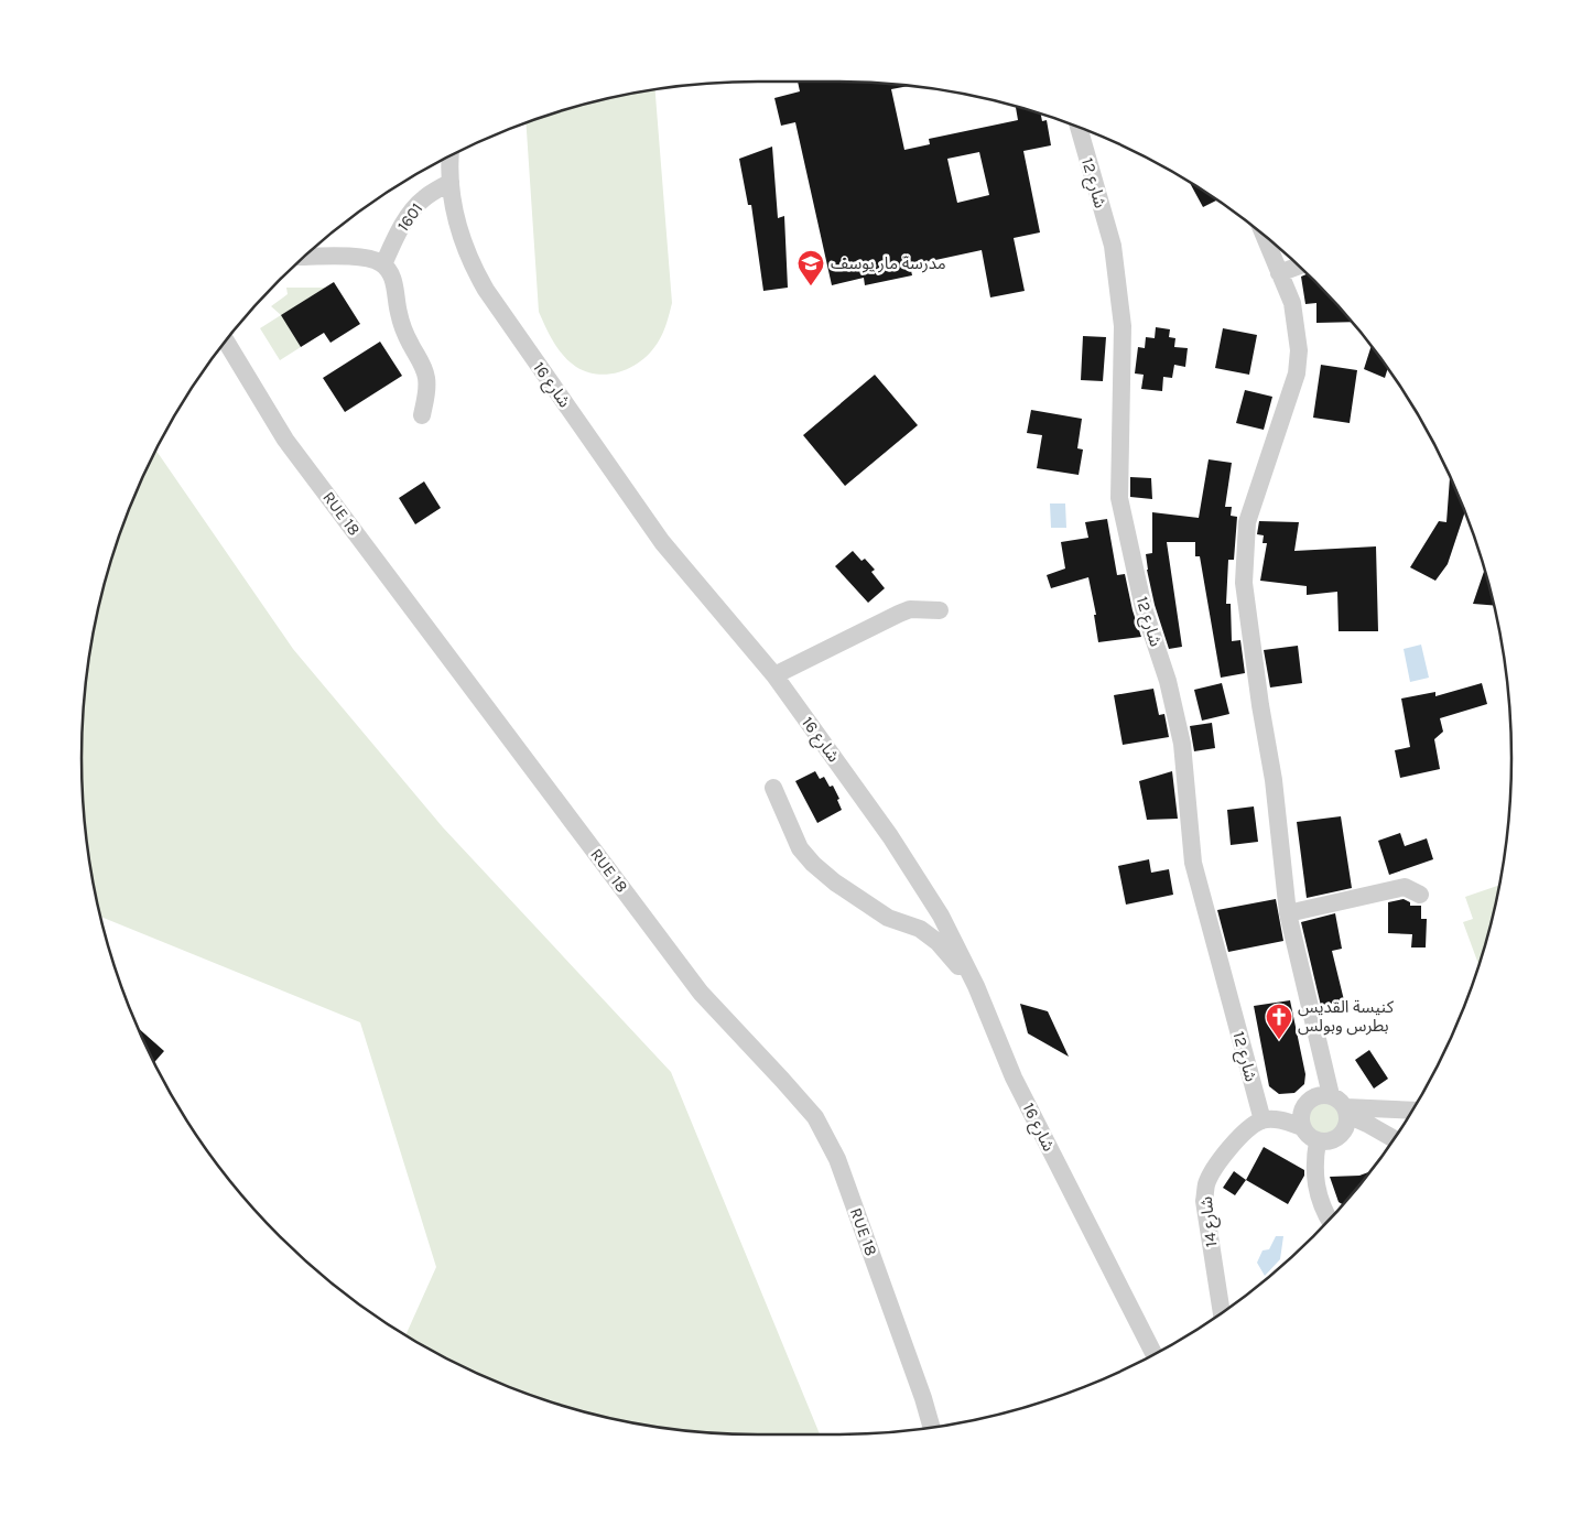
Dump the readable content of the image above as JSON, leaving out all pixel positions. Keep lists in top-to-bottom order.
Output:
{
  "streets": {
    "street": [
      "شارع 12",
      "1601",
      "شارع 16",
      "RUE 18",
      "شارع 14"
    ]
  },
  "crossings": [
    ["شارع 12", "شارع 14"],
    ["1601", "شارع 16"]
  ],
  "places": {
    "school or university": ["مدرسة مار يوسف"],
    "church": ["كنيسة القديس بطرس وبولس"]
  }
}
